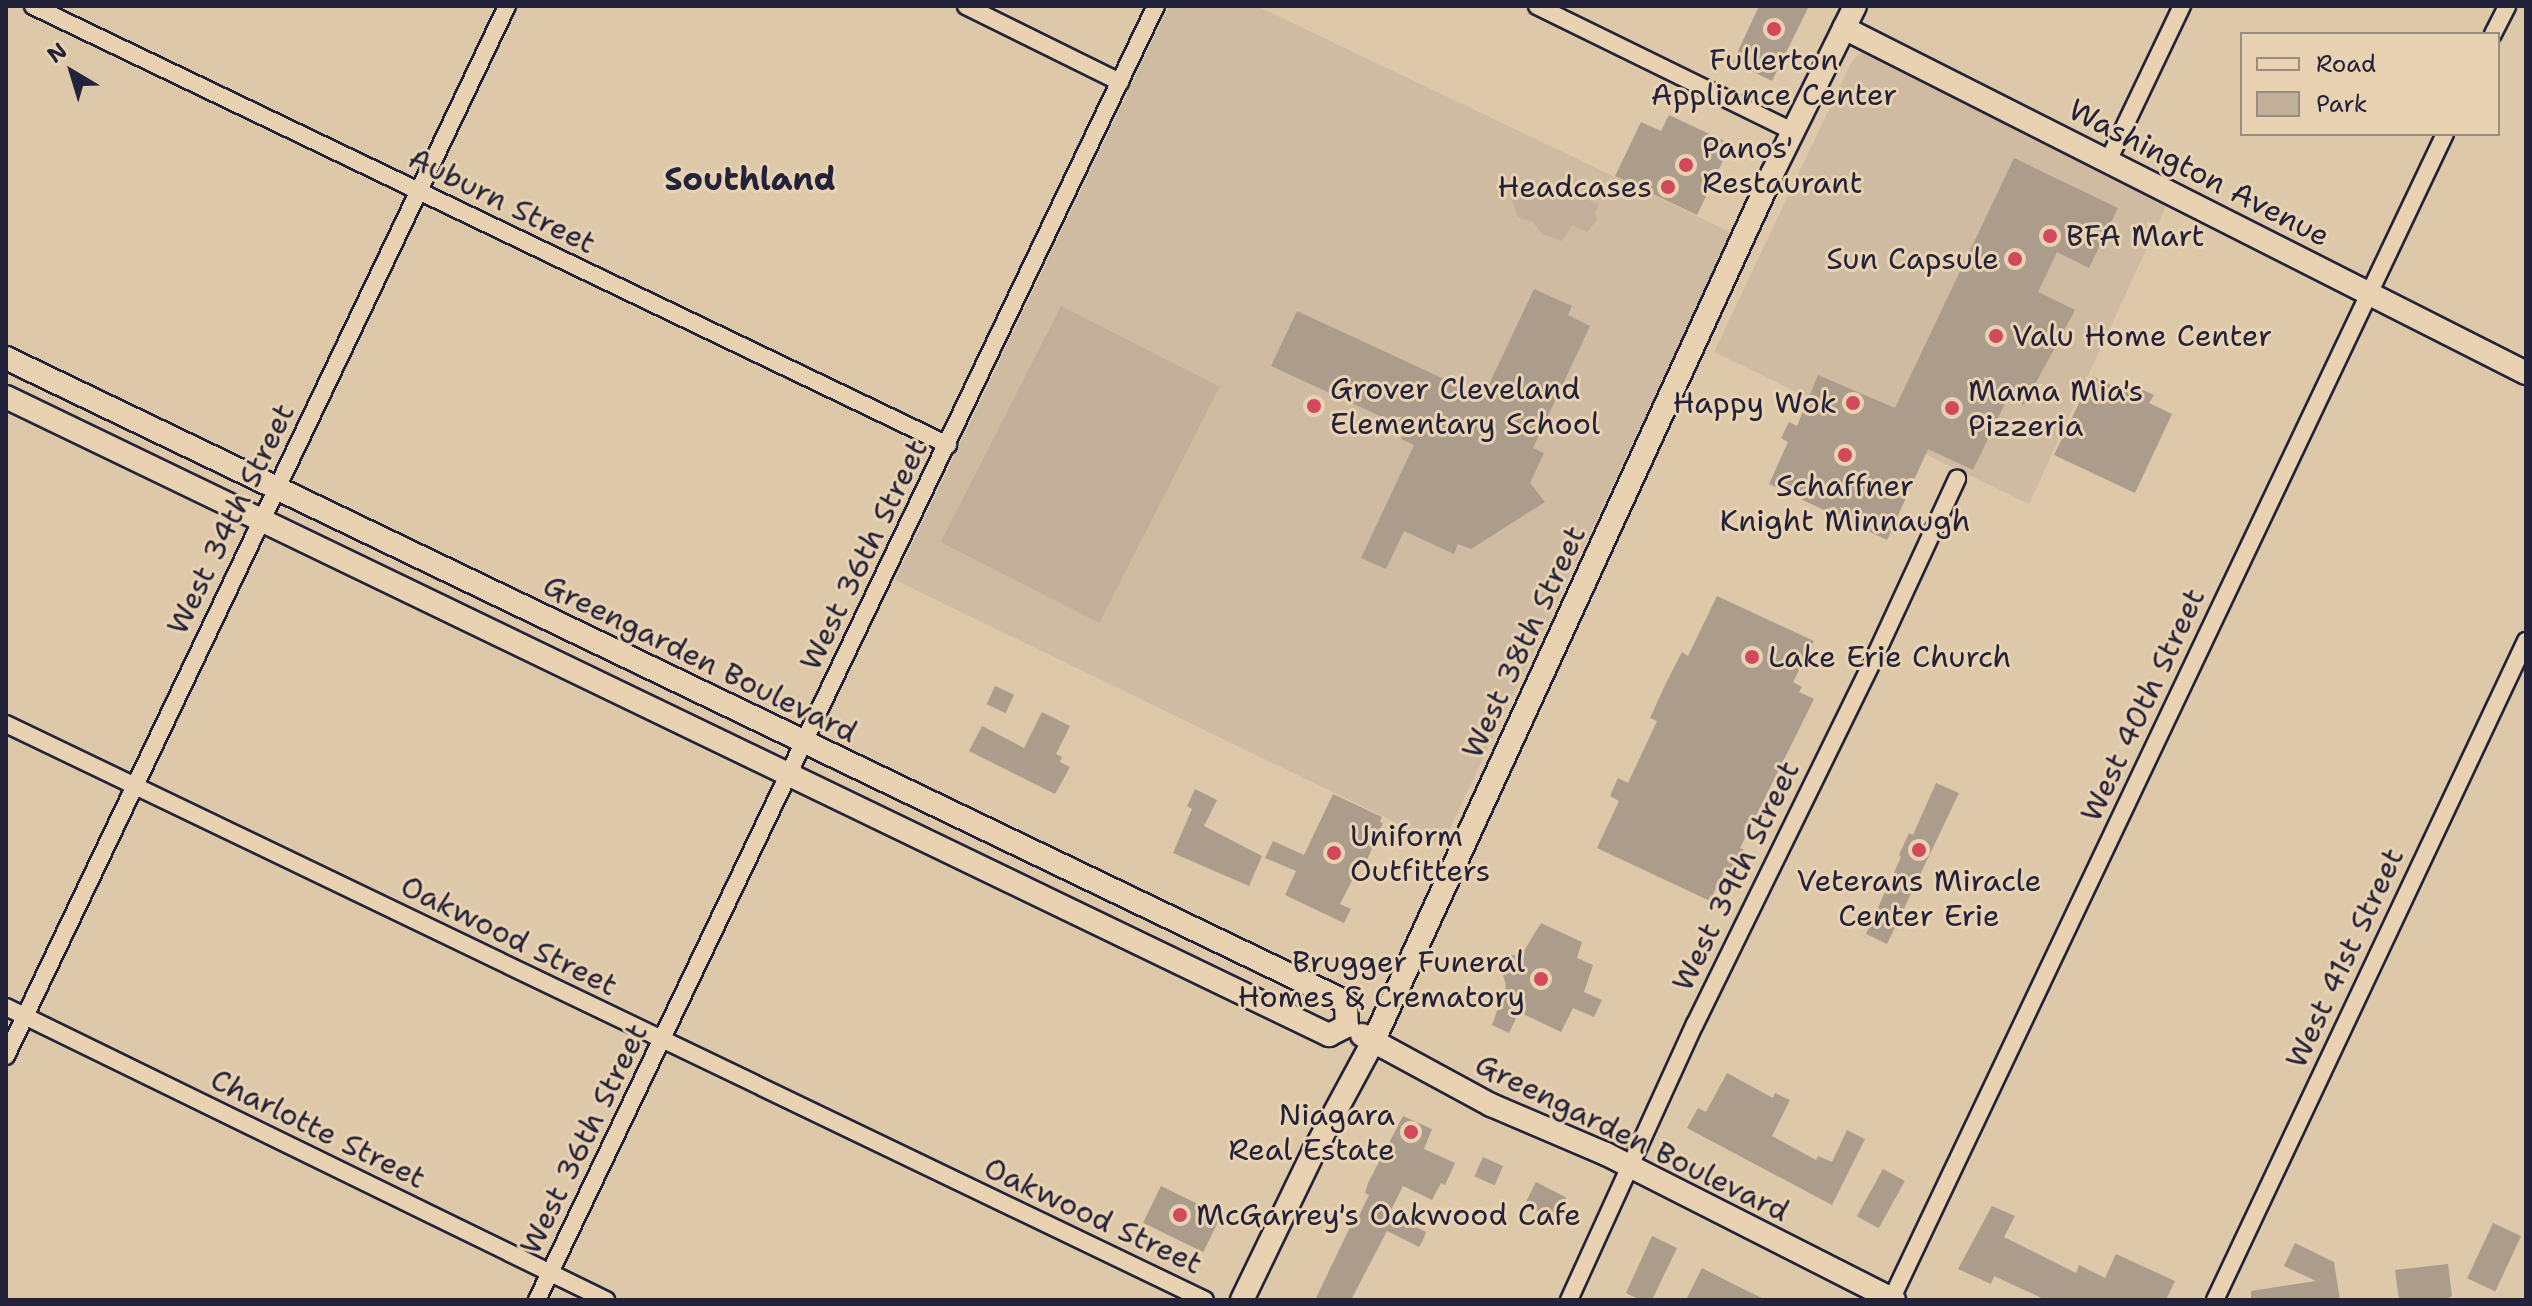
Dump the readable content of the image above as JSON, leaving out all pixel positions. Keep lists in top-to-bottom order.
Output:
{
  "streets": {
    "street": [
      "Washington Avenue",
      "Auburn Street",
      "West 34th Street",
      "West 36th Street",
      "West 38th Street",
      "Greengarden Boulevard",
      "West 40th Street",
      "West 39th Street",
      "Oakwood Street",
      "West 41st Street",
      "Charlotte Street"
    ]
  },
  "crossings": [
    ["Washington Avenue", "West 38th Street"],
    ["Washington Avenue", "West 40th Street"],
    ["Auburn Street", "West 34th Street"],
    ["Auburn Street", "West 36th Street"],
    ["West 34th Street", "Greengarden Boulevard"],
    ["West 34th Street", "Oakwood Street"],
    ["West 34th Street", "Charlotte Street"],
    ["West 36th Street", "Greengarden Boulevard"],
    ["West 36th Street", "Oakwood Street"],
    ["West 36th Street", "Charlotte Street"],
    ["West 38th Street", "Greengarden Boulevard"],
    ["Greengarden Boulevard", "West 40th Street"],
    ["Greengarden Boulevard", "West 39th Street"]
  ],
  "districts": ["Southland"],
  "places": [
    "Fullerton Appliance Center",
    "Panos' Restaurant",
    "Headcases",
    "BFA Mart",
    "Sun Capsule",
    "Valu Home Center",
    "Happy Wok",
    "Grover Cleveland Elementary School",
    "Mama Mia's Pizzeria",
    "Schaffner Knight Minnaugh",
    "Lake Erie Church",
    "Veterans Miracle Center Erie",
    "Uniform Outfitters",
    "Brugger Funeral Homes & Crematory",
    "Niagara Real Estate",
    "McGarrey's Oakwood Cafe"
  ],
  "legend": ["Road", "Park"],
  "north": "top left"
}
